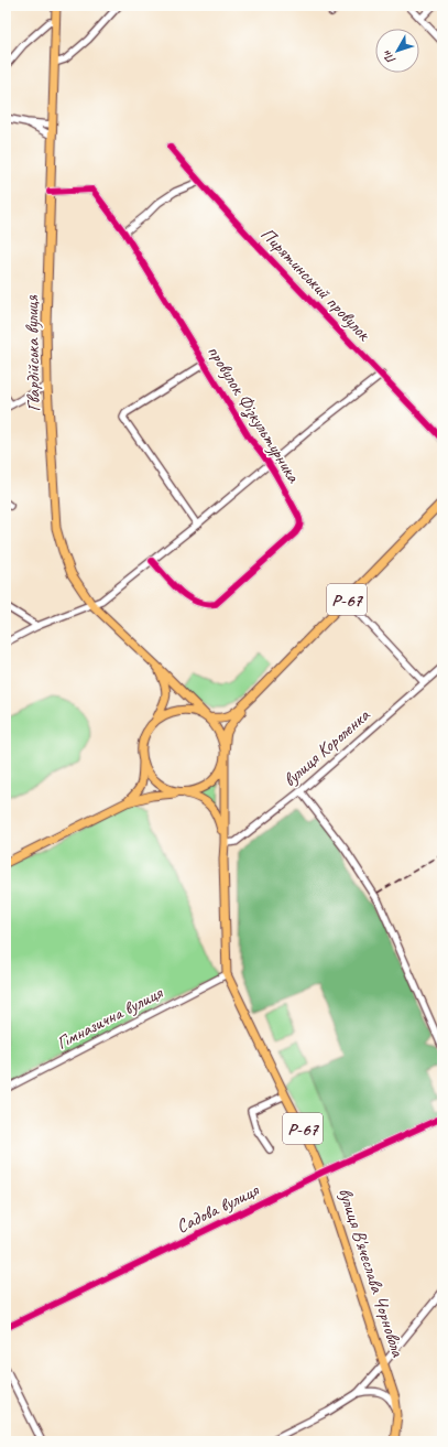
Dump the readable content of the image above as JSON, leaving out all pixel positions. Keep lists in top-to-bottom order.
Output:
{
  "streets": {
    "main road": ["Гвардійська вулиця", "Р-67", "вулиця В'ячеслава Чорновола"],
    "street": [
      "Пирятинський провулок",
      "провулок Фізкультурника",
      "вулиця Короленка",
      "Гімназична вулиця",
      "Садова вулиця"
    ]
  },
  "crossings": [
    ["Гвардійська вулиця", "провулок Фізкультурника"],
    ["Гвардійська вулиця", "Р-67"],
    ["Р-67", "вулиця Короленка"],
    ["Р-67", "вулиця В'ячеслава Чорновола"],
    ["вулиця Короленка", "вулиця В'ячеслава Чорновола"],
    ["Гімназична вулиця", "вулиця В'ячеслава Чорновола"],
    ["Садова вулиця", "вулиця В'ячеслава Чорновола"]
  ],
  "north": "bottom left"
}
